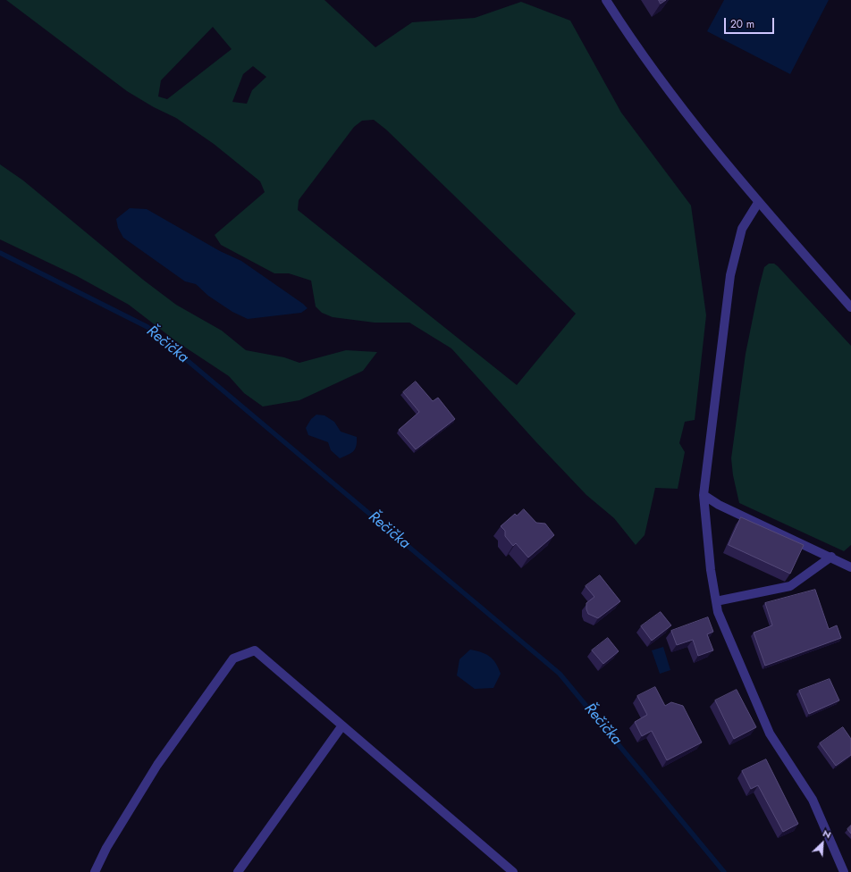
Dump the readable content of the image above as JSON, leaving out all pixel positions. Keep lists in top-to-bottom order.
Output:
{
  "water": ["Řečička"],
  "scale_bar": "20 m",
  "north": "top right"
}
